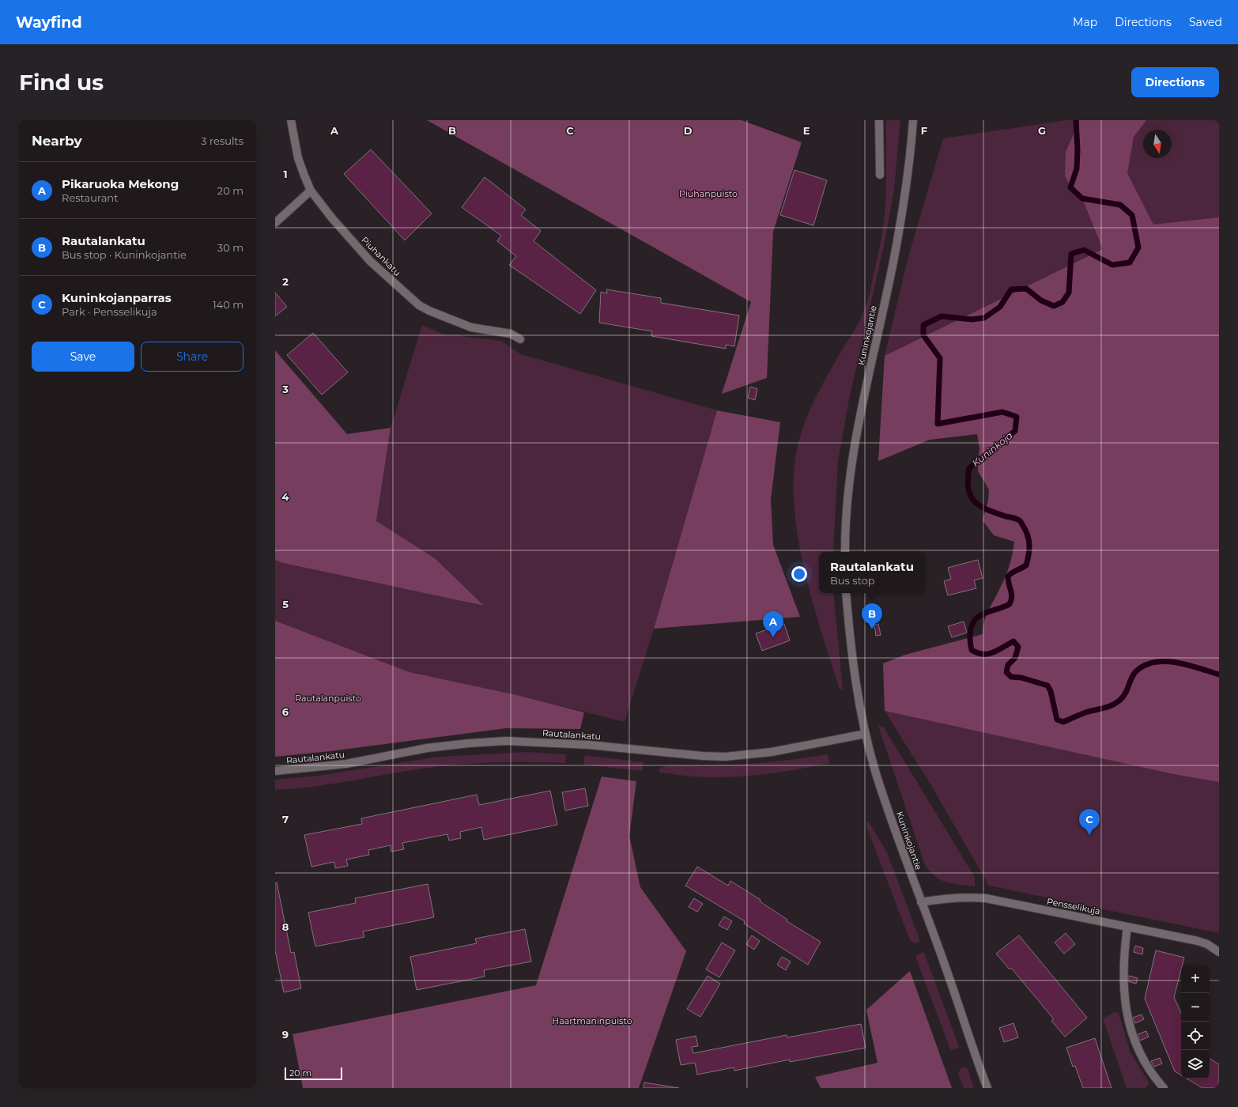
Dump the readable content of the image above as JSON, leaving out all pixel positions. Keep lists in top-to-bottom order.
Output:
{
  "streets": {
    "street": [
      "Piuhankatu",
      "Kuninkojantie",
      "Rautalankatu",
      "Pensselikuja"
    ]
  },
  "crossings": [
    ["Kuninkojantie", "Rautalankatu"],
    ["Kuninkojantie", "Pensselikuja"]
  ],
  "water": ["Kuninkoja"],
  "parks": ["Piuhanpuisto", "Rautalanpuisto", "Haartmaninpuisto"],
  "scale_bar": "20 m",
  "north": "bottom",
  "page": {
    "header": "Wayfind",
    "nav": ["Map", "Directions", "Saved"],
    "buttons": [
      "Directions",
      ["Save", "Share"]
    ],
    "title": "Find us",
    "heading": ["Nearby", "3 results"],
    "list": [
      {
        "mark": "A",
        "name": "Pikaruoka Mekong",
        "note": "Restaurant",
        "value": "20 m"
      },
      {
        "mark": "B",
        "name": "Rautalankatu",
        "note": "Bus stop · Kuninkojantie",
        "value": "30 m"
      },
      {
        "mark": "C",
        "name": "Kuninkojanparras",
        "note": "Park · Pensselikuja",
        "value": "140 m"
      }
    ],
    "popup": ["Rautalankatu", "Bus stop"],
    "pins": ["B", "A", "C"],
    "map_buttons": ["+", "−"],
    "scale": "20 m"
  },
  "grid": {
    "columns": [
      "A",
      "B",
      "C",
      "D",
      "E",
      "F",
      "G"
    ],
    "rows": [
      "1",
      "2",
      "3",
      "4",
      "5",
      "6",
      "7",
      "8",
      "9"
    ]
  }
}
